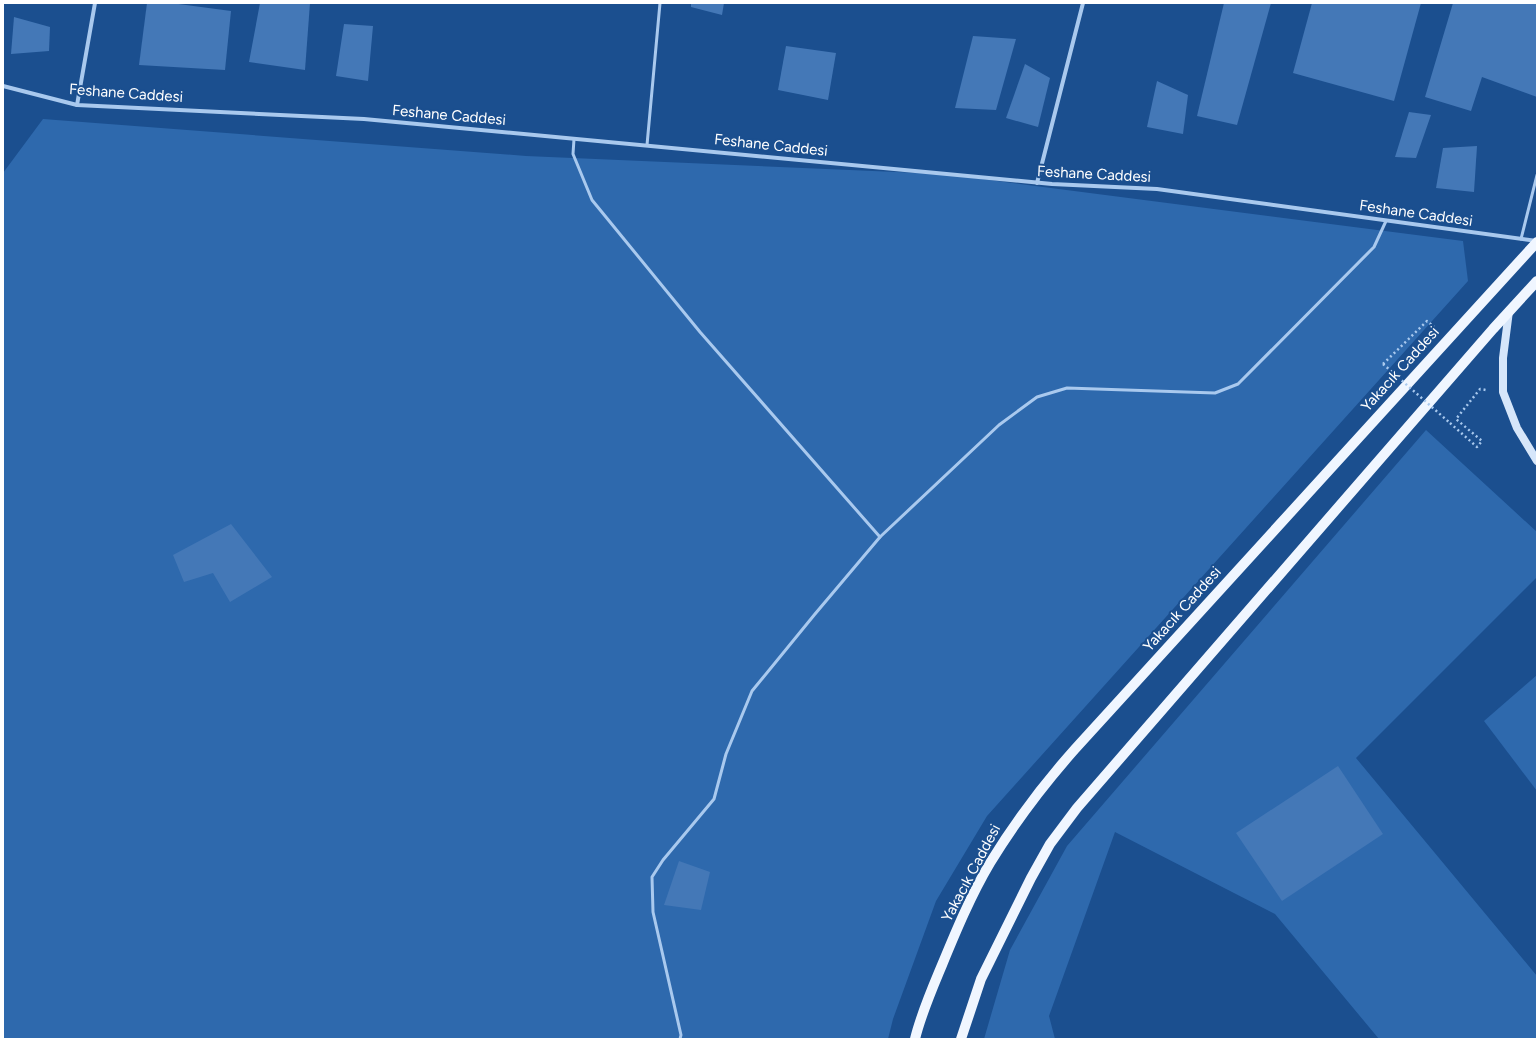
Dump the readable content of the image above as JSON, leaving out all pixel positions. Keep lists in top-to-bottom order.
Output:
{
  "streets": {
    "main road": ["Yakacık Caddesi"],
    "street": ["Feshane Caddesi"]
  },
  "crossings": [
    ["Feshane Caddesi", "Yakacık Caddesi"]
  ]
}
